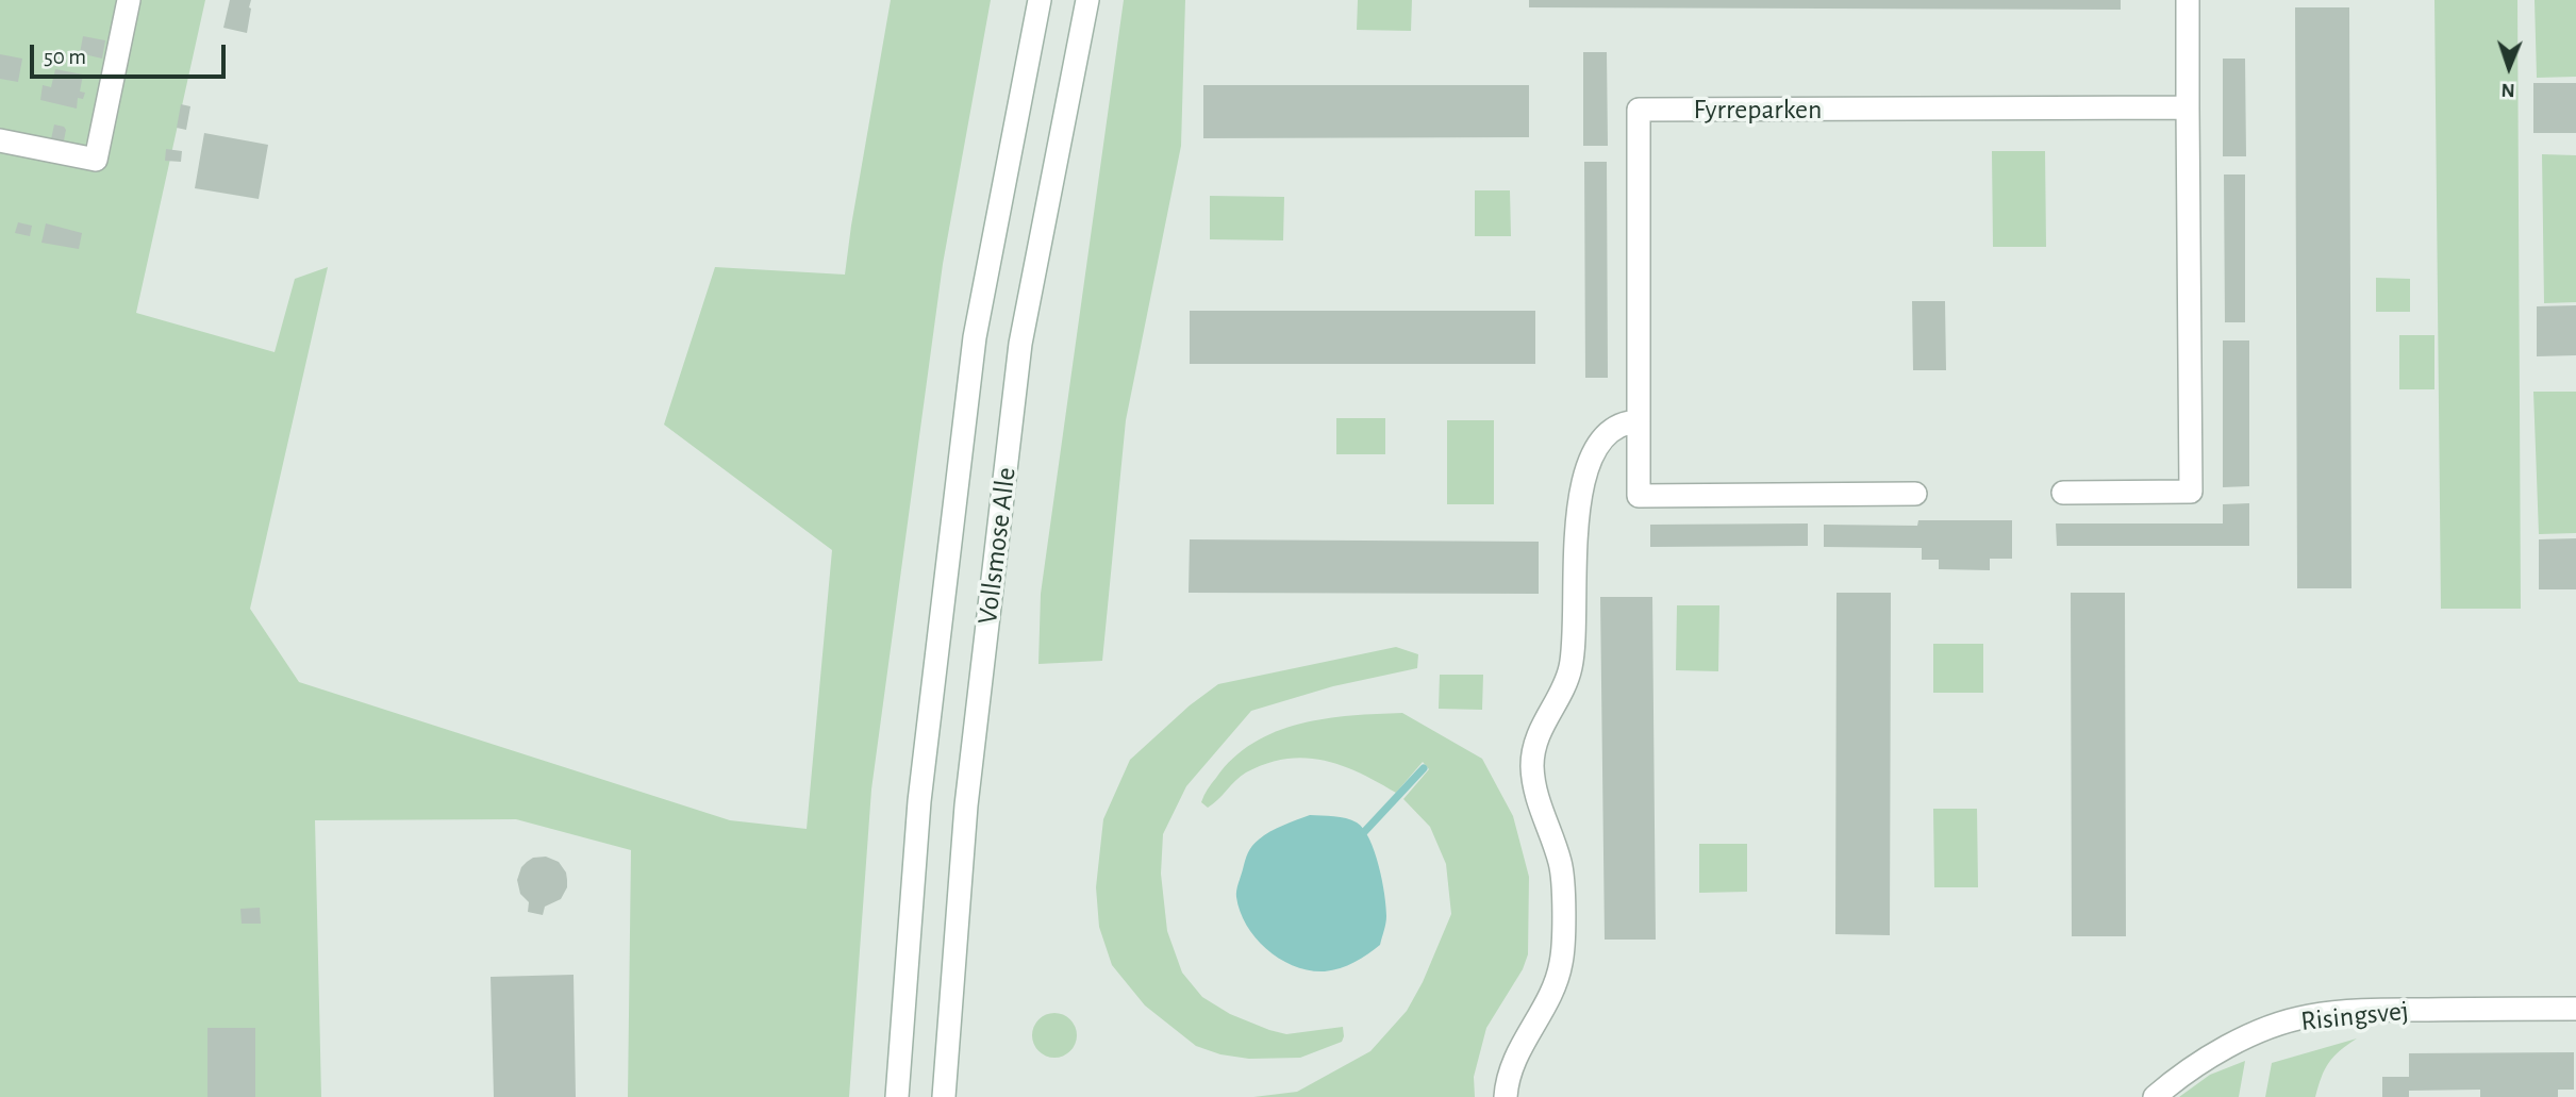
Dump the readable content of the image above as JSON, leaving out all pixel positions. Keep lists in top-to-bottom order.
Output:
{
  "streets": {
    "street": ["Fyrreparken", "Vollsmose Alle", "Risingsvej"]
  },
  "scale_bar": "50 m",
  "north": "bottom"
}
